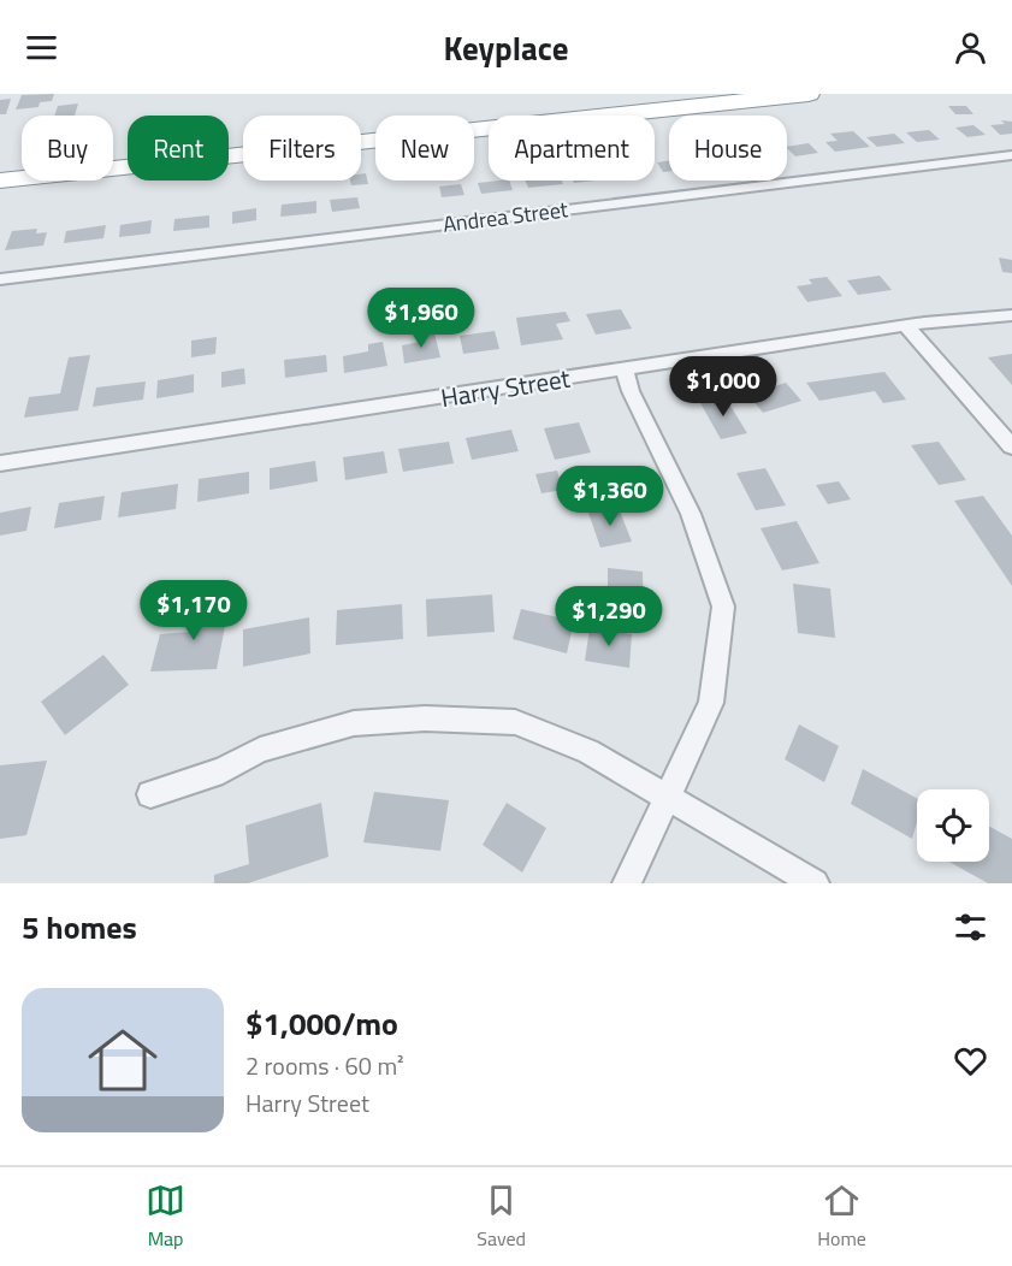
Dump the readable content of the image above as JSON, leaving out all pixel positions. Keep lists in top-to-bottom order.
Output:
{
  "streets": {
    "street": ["Andrea Street", "Harry Street"]
  },
  "page": {
    "header": "Keyplace",
    "chip": [
      "Buy",
      "Rent",
      "Filters",
      "New",
      "Apartment",
      "House"
    ],
    "price": [
      "$1,960",
      "$1,000",
      "$1,360",
      "$1,170",
      "$1,290"
    ],
    "heading": "5 homes",
    "list": [
      {
        "name": "$1,000/mo",
        "note": "2 rooms · 60 m² · Harry Street"
      }
    ],
    "tabs": ["Map", "Saved", "Home"]
  }
}
